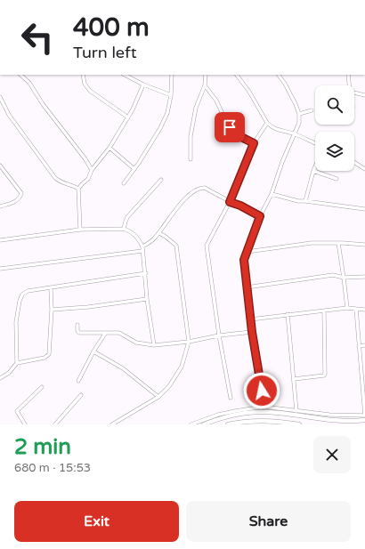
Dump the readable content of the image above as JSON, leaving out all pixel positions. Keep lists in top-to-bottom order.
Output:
{
  "page": {
    "turn": ["400 m", "Turn left"],
    "heading": ["2 min", "680 m · 15:53"],
    "buttons": ["Exit", "Share"]
  }
}
